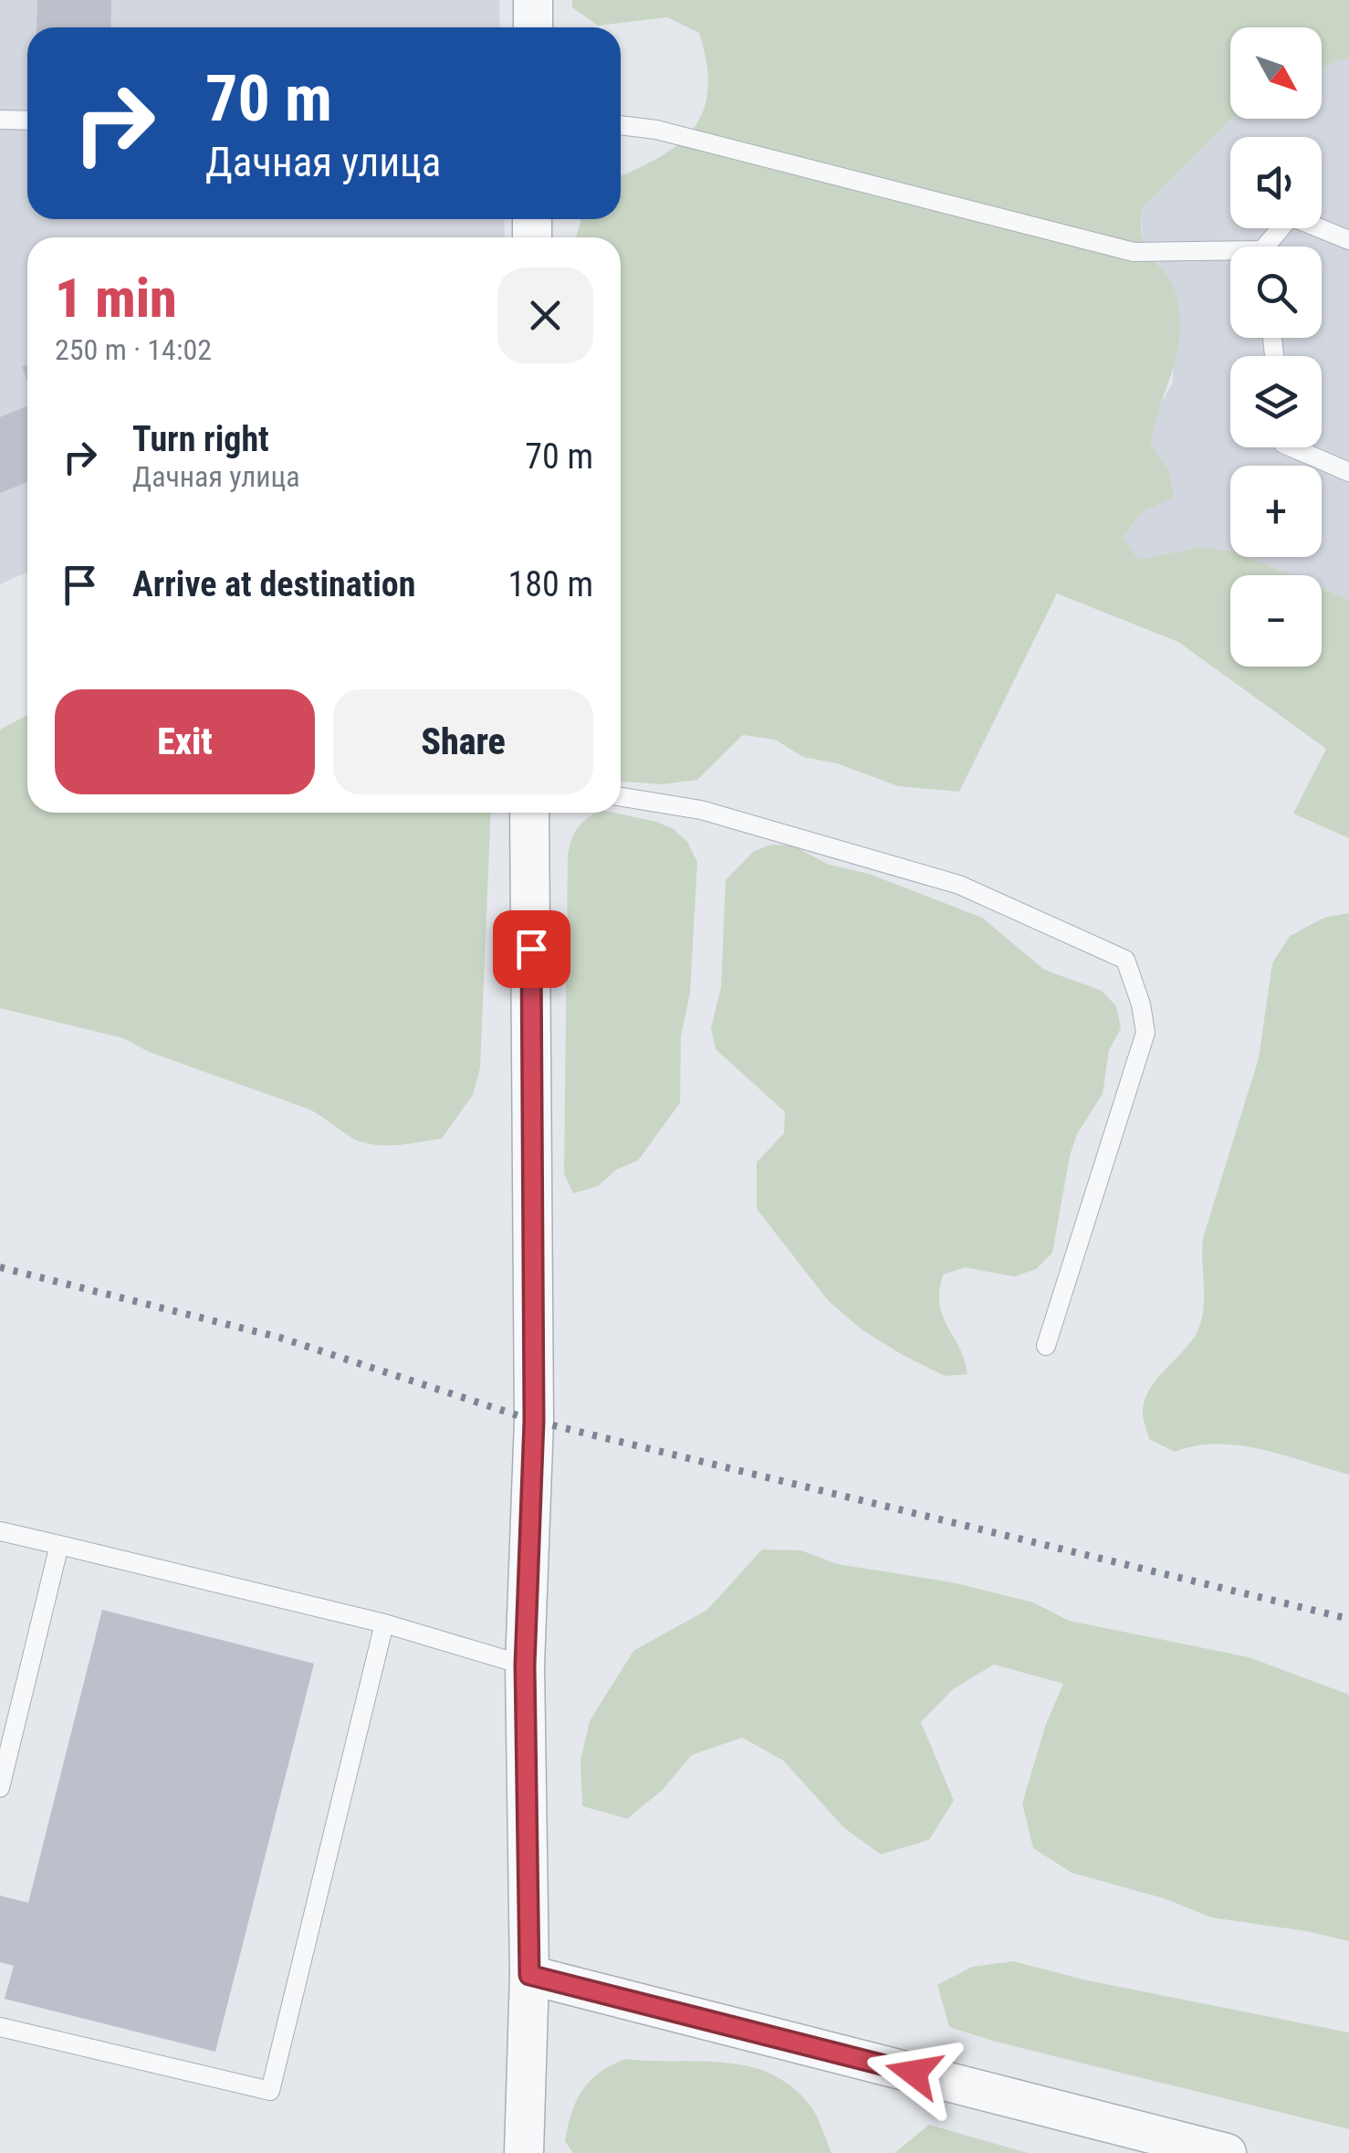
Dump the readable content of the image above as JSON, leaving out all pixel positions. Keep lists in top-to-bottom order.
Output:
{
  "north": "bottom right",
  "page": {
    "map_buttons": ["+", "−"],
    "turn": ["70 m", "Дачная улица"],
    "heading": ["1 min", "250 m · 14:02"],
    "list": [
      {
        "name": "Turn right",
        "note": "Дачная улица",
        "value": "70 m"
      },
      {
        "name": "Arrive at destination",
        "value": "180 m"
      }
    ],
    "buttons": ["Exit", "Share"]
  }
}
